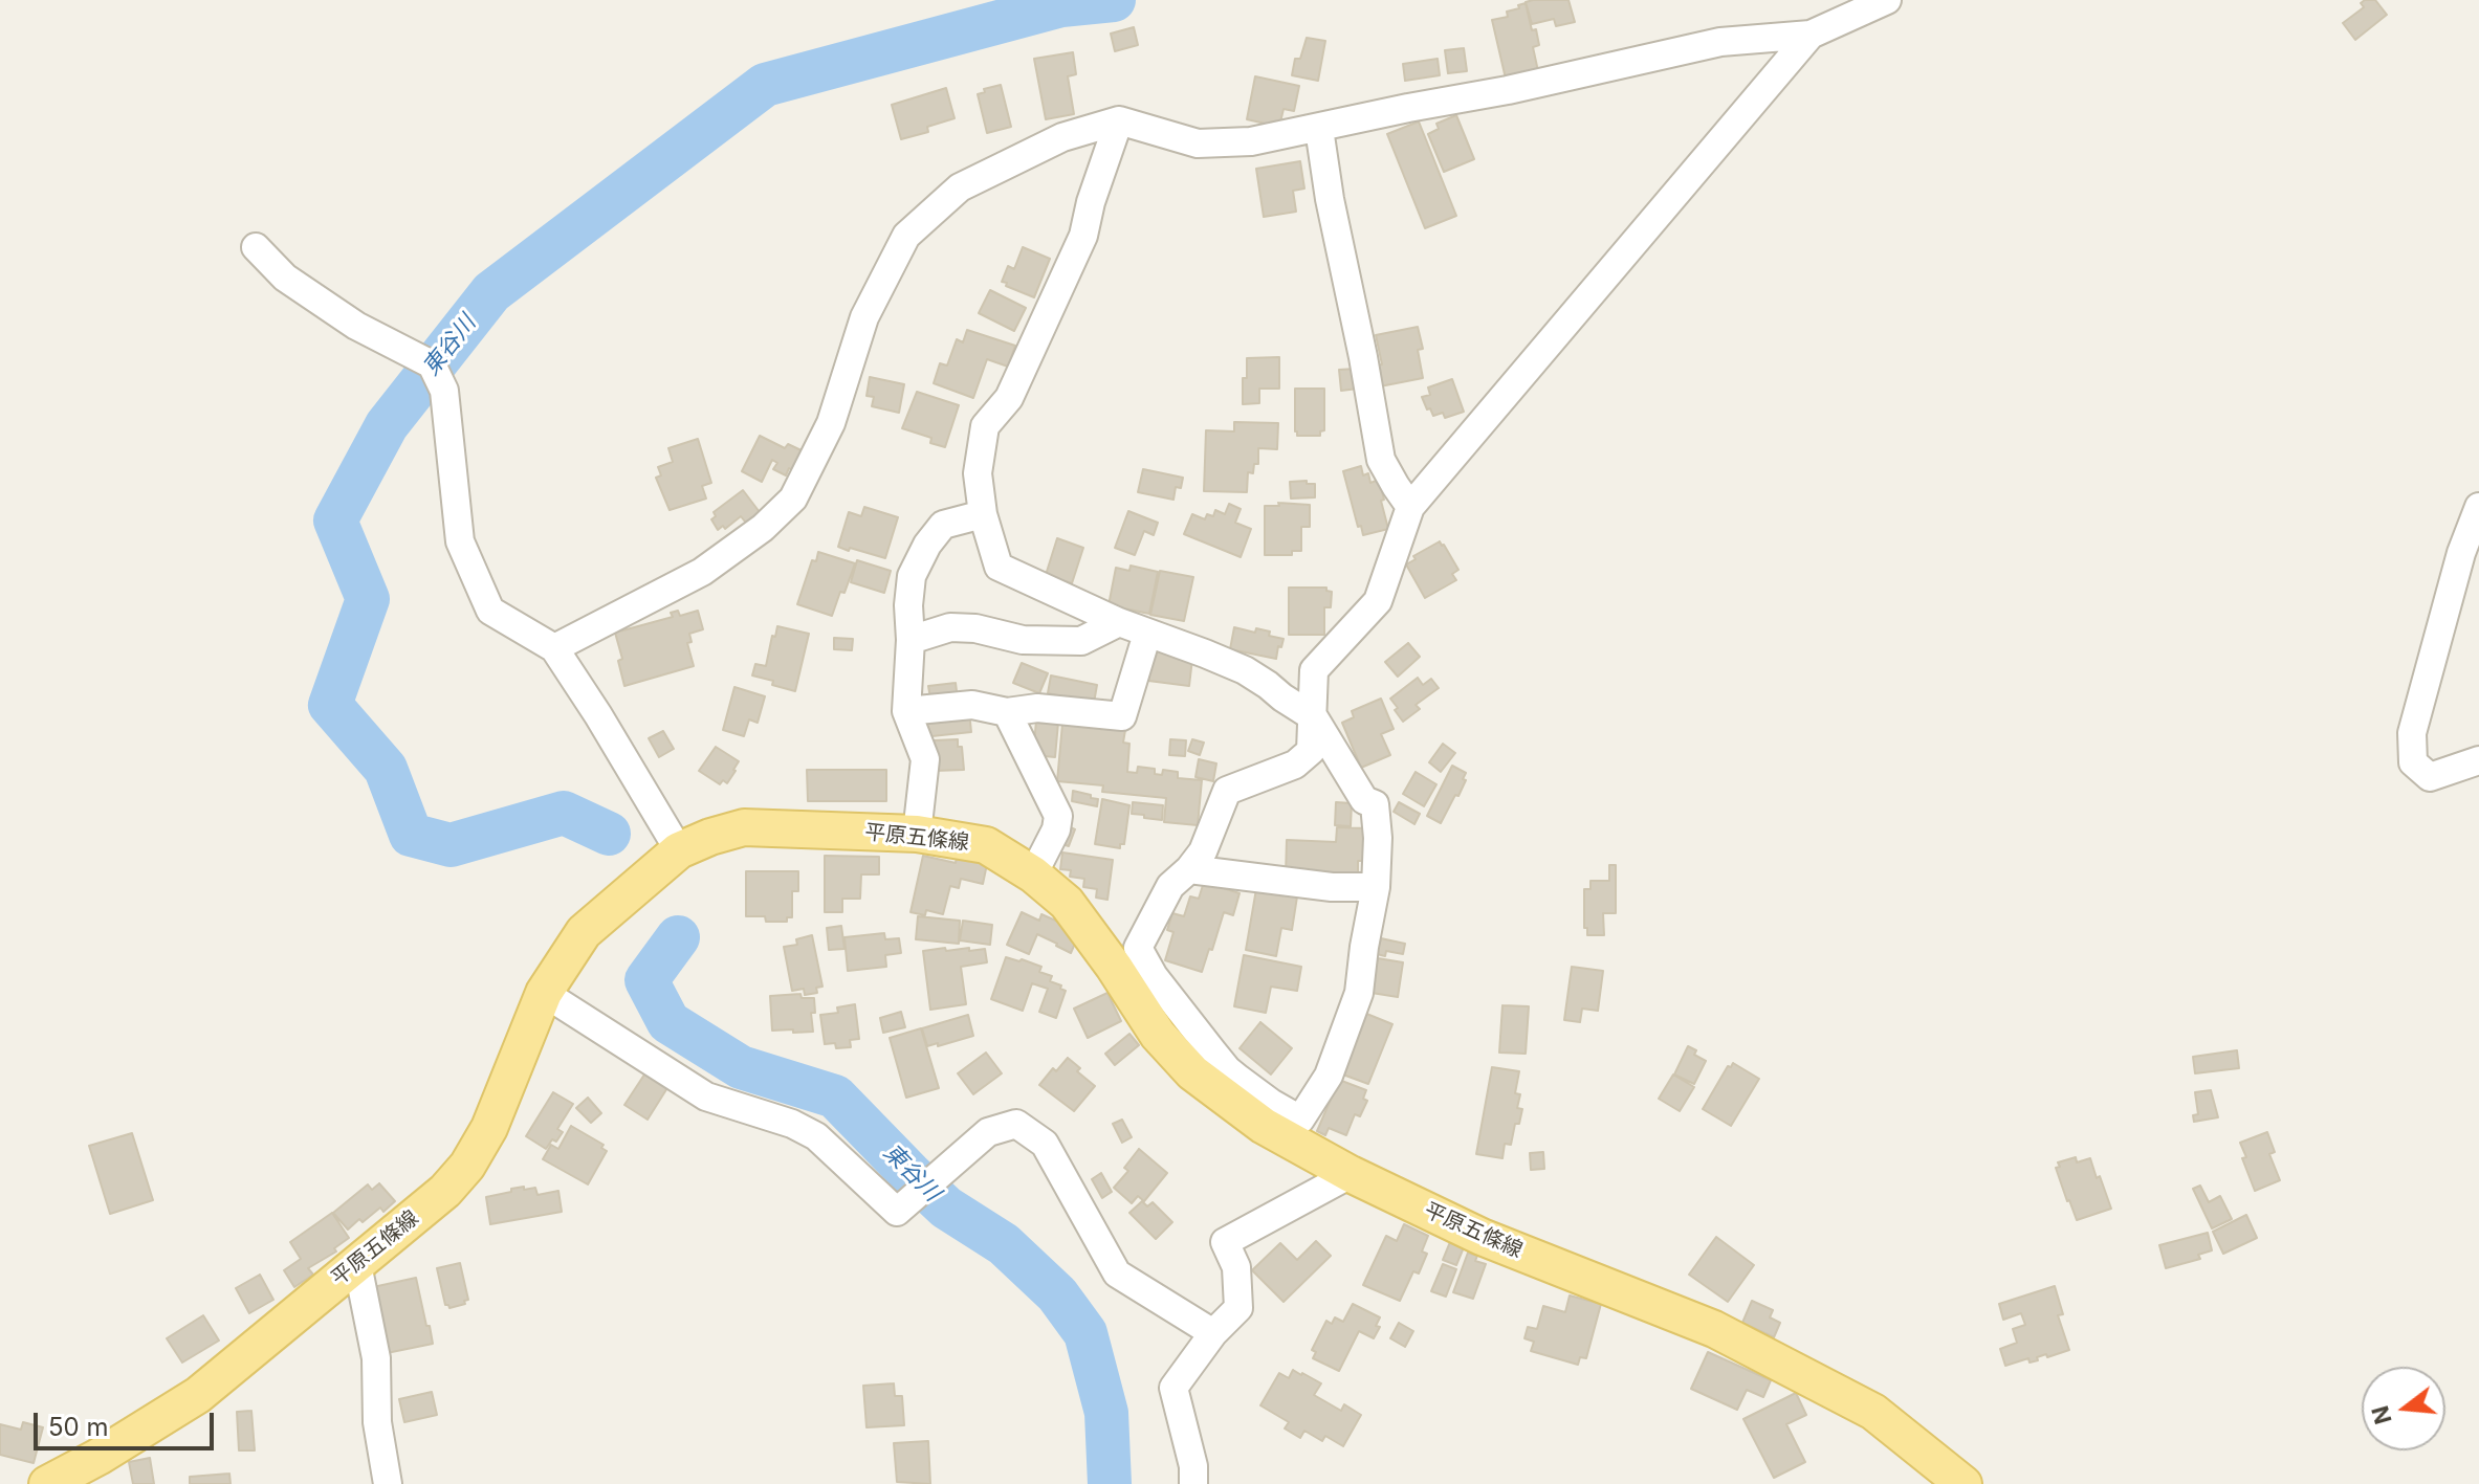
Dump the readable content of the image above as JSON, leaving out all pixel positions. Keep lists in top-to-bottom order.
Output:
{
  "streets": {
    "main road": ["平原五條線"]
  },
  "water": ["東谷川"],
  "scale_bar": "50 m",
  "north": "left"
}
